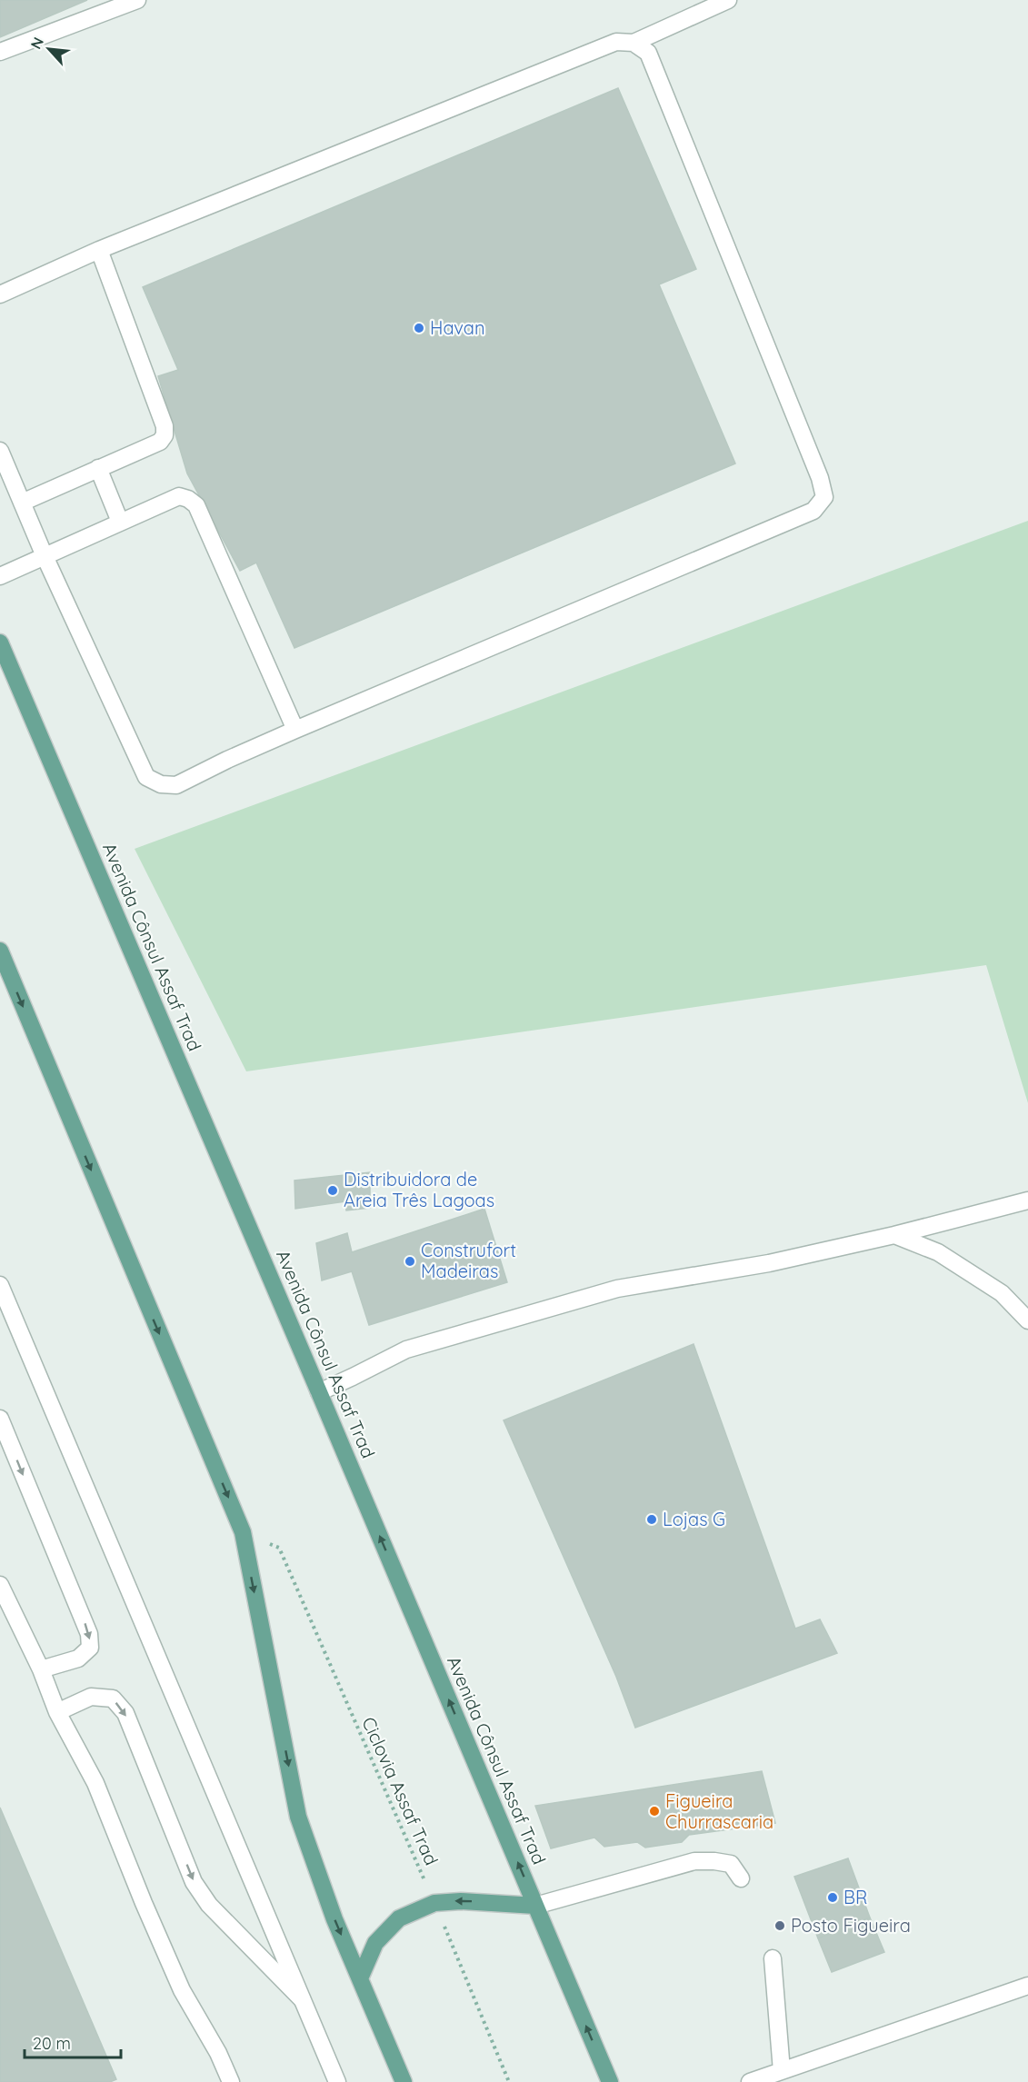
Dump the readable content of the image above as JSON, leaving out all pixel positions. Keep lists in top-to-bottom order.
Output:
{
  "streets": {
    "main road": ["Avenida Cônsul Assaf Trad"],
    "path": ["Ciclovia Assaf Trad"]
  },
  "one_way": ["Avenida Cônsul Assaf Trad"],
  "places": [
    "Havan",
    "Distribuidora de Areia Três Lagoas",
    "Construfort Madeiras",
    "Lojas G",
    "Figueira Churrascaria",
    "BR",
    "Posto Figueira"
  ],
  "scale_bar": "20 m",
  "north": "top left"
}
